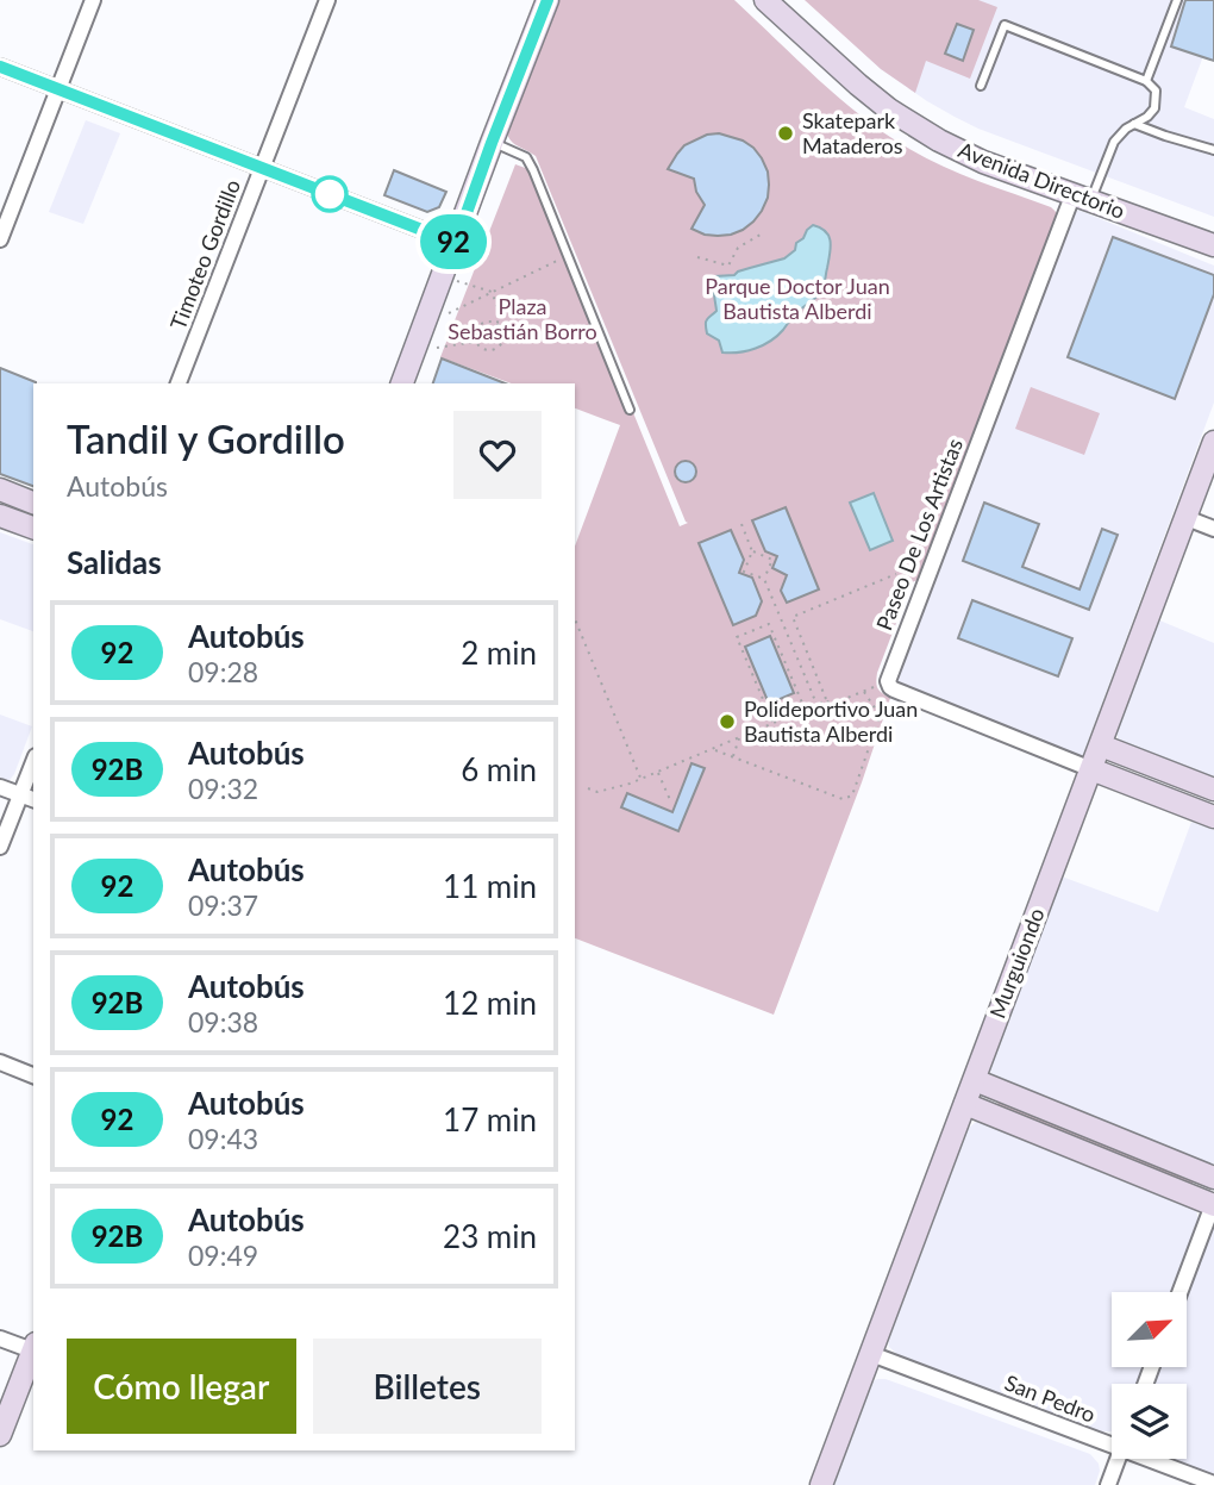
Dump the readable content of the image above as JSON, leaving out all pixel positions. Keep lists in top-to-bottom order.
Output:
{
  "streets": {
    "street": [
      "Avenida Directorio",
      "Timoteo Gordillo",
      "Paseo De Los Artistas",
      "Murguiondo",
      "San Pedro"
    ]
  },
  "crossings": [
    ["Avenida Directorio", "Paseo De Los Artistas"],
    ["Murguiondo", "San Pedro"]
  ],
  "parks": ["Parque Doctor Juan Bautista Alberdi", "Plaza Sebastián Borro"],
  "places": ["Skatepark Mataderos", "Polideportivo Juan Bautista Alberdi"],
  "lines": ["bus line 92"],
  "north": "top right",
  "page": {
    "on_map": "92",
    "heading": [
      ["Tandil y Gordillo", "Autobús"],
      "Salidas"
    ],
    "list": [
      {
        "mark": "92",
        "name": "Autobús",
        "note": "09:28",
        "value": "2 min"
      },
      {
        "mark": "92B",
        "name": "Autobús",
        "note": "09:32",
        "value": "6 min"
      },
      {
        "mark": "92",
        "name": "Autobús",
        "note": "09:37",
        "value": "11 min"
      },
      {
        "mark": "92B",
        "name": "Autobús",
        "note": "09:38",
        "value": "12 min"
      },
      {
        "mark": "92",
        "name": "Autobús",
        "note": "09:43",
        "value": "17 min"
      },
      {
        "mark": "92B",
        "name": "Autobús",
        "note": "09:49",
        "value": "23 min"
      }
    ],
    "buttons": ["Cómo llegar", "Billetes"]
  }
}
